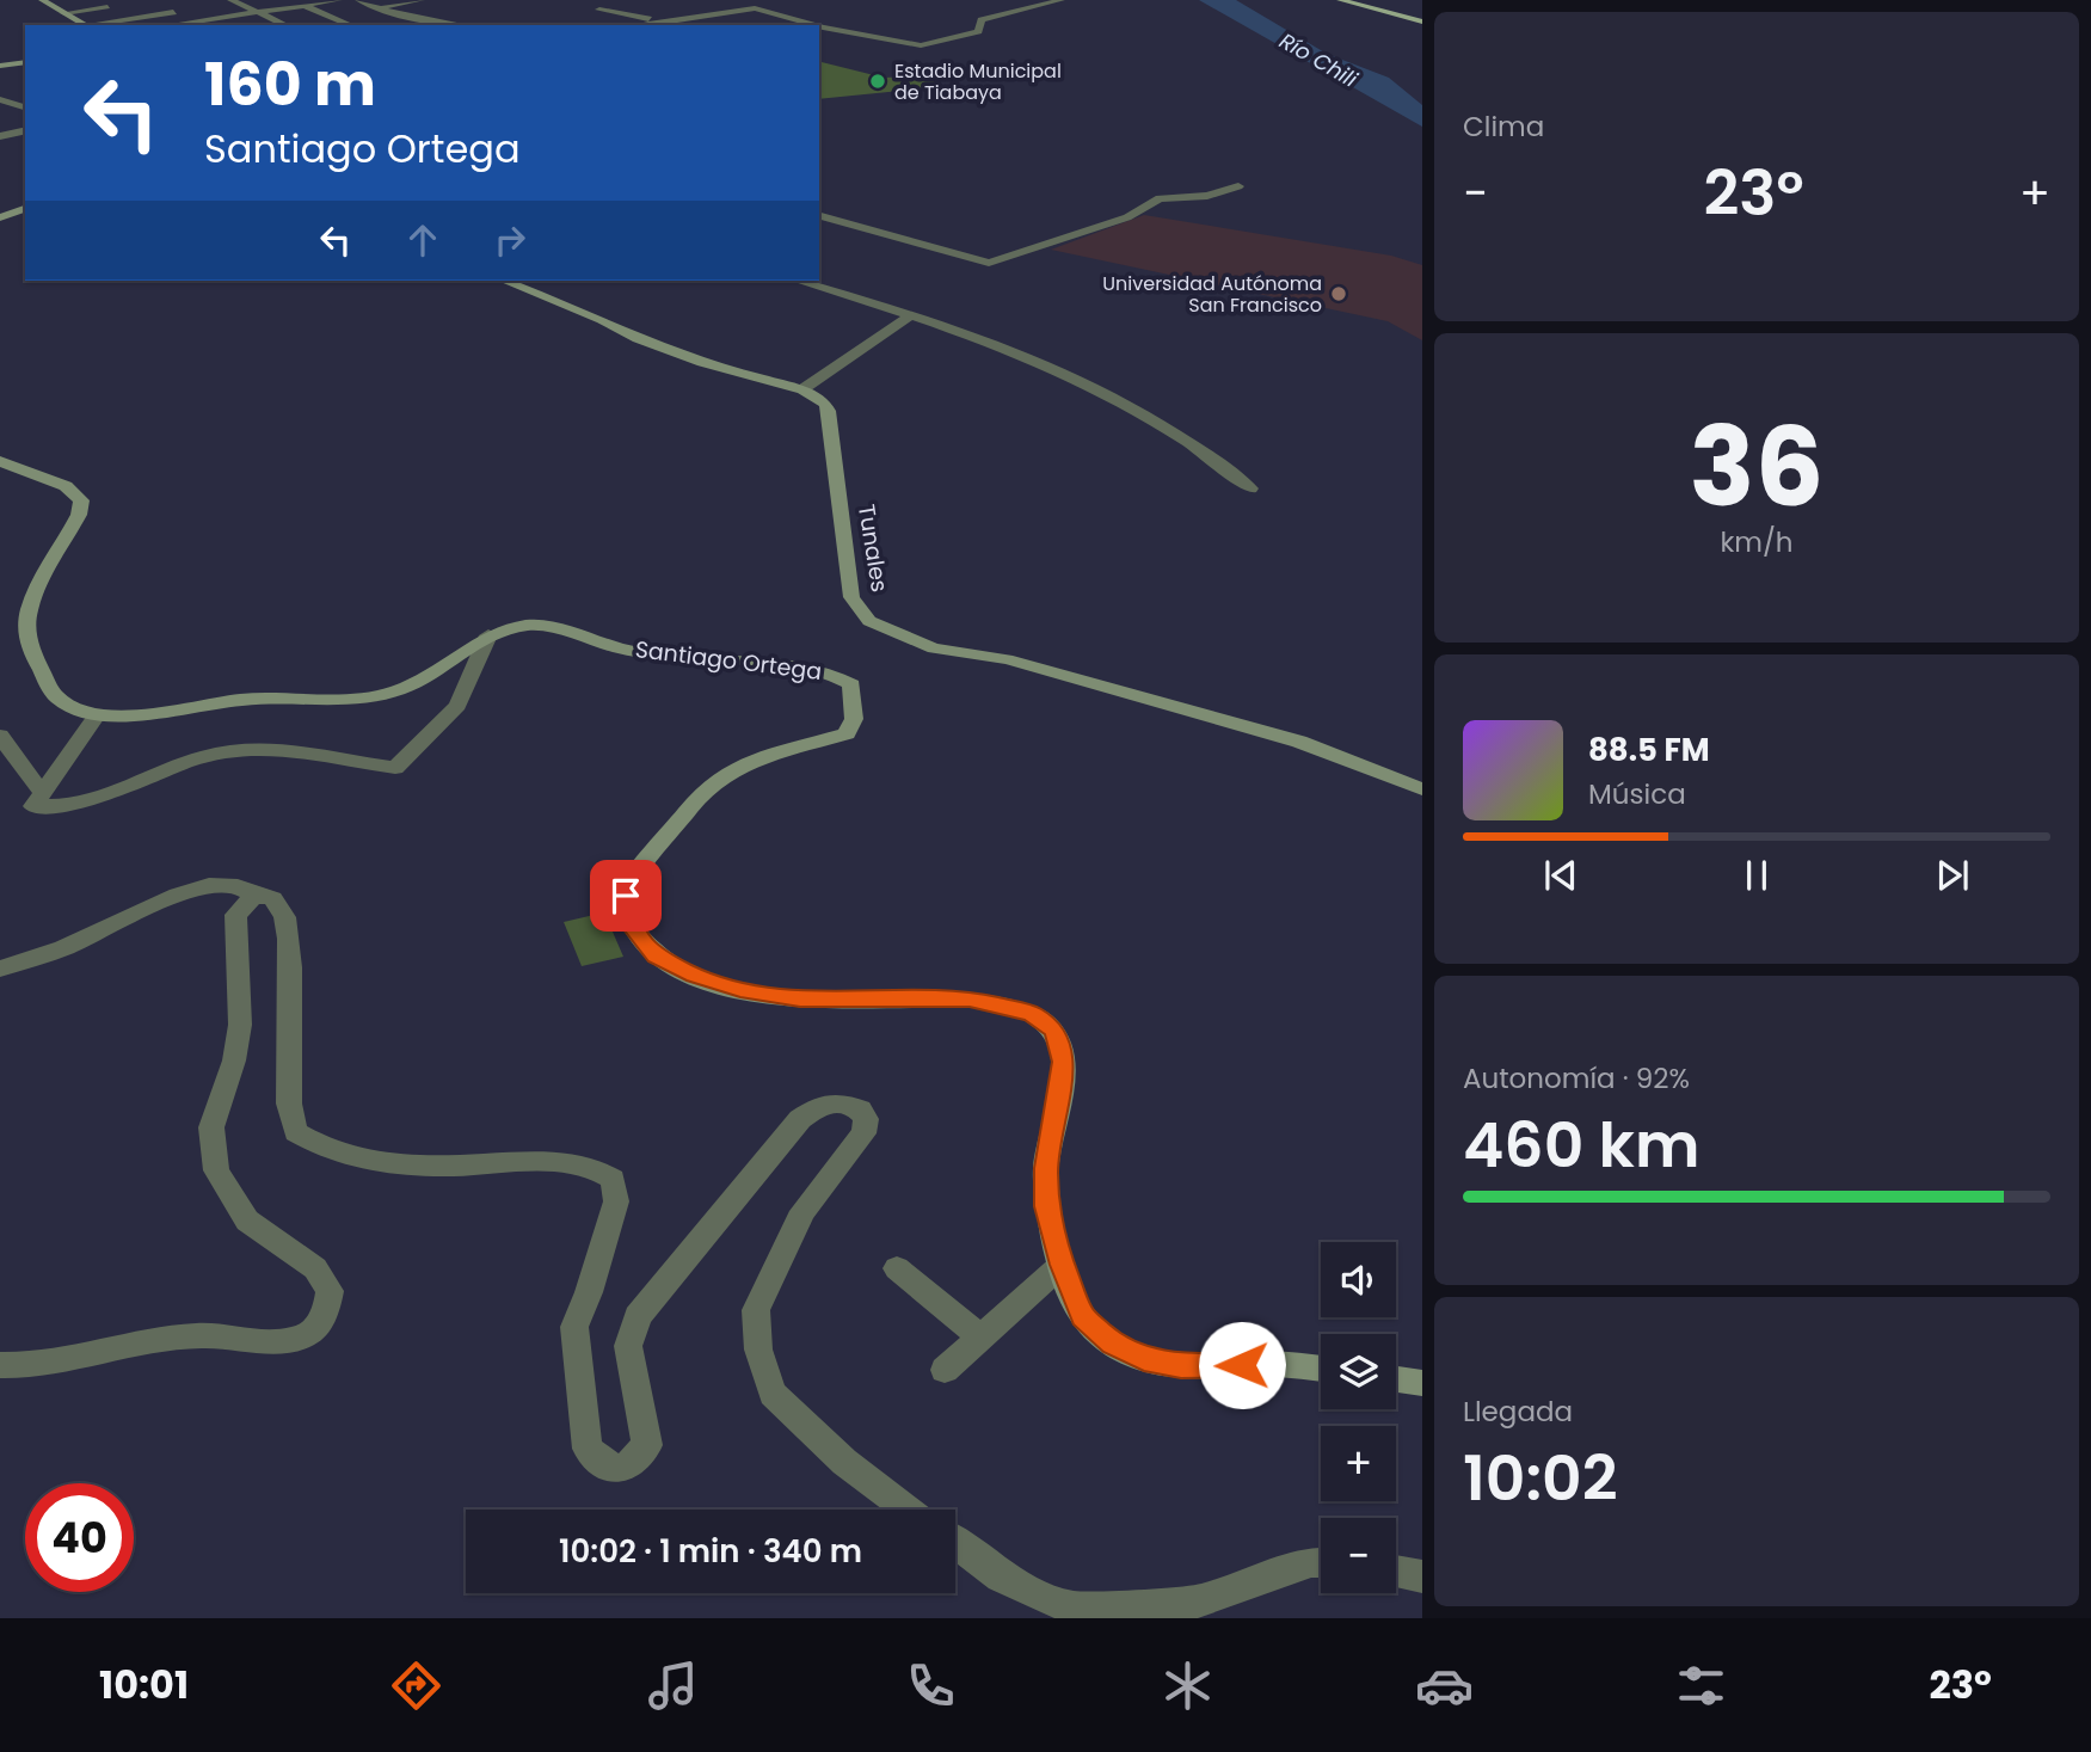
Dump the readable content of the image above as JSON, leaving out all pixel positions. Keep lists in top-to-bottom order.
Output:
{
  "streets": {
    "street": ["Tunales", "Santiago Ortega"]
  },
  "water": ["Río Chili"],
  "places": ["Estadio Municipal de Tiabaya", "Universidad Autónoma San Francisco"],
  "page": {
    "tile": [
      "Clima",
      ["36", "km/h"],
      ["Autonomía · 92%", "460 km"],
      ["Llegada", "10:02"]
    ],
    "turn": ["160 m", "Santiago Ortega"],
    "heat": ["−", "23°", "+"],
    "song": ["88.5 FM", "Música"],
    "map_buttons": ["+", "−"],
    "limit": "40",
    "trip": "10:02 · 1 min · 340 m",
    "tabs": ["10:01", "23°"]
  }
}
